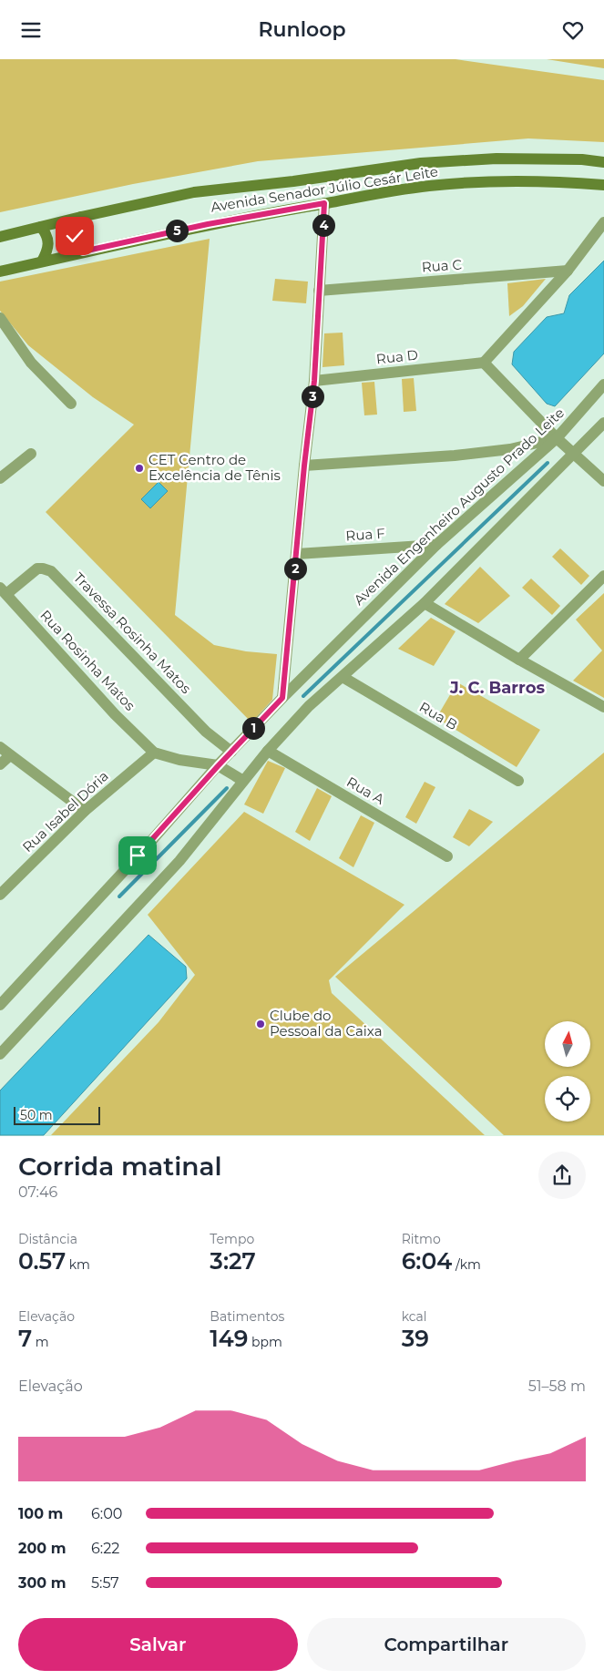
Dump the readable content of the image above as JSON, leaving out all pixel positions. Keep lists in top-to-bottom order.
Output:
{
  "streets": {
    "main road": ["Avenida Senador Júlio Cesár Leite"],
    "street": [
      "Rua C",
      "Rua D",
      "Avenida Engenheiro Augusto Prado Leite",
      "Rua F",
      "Travessa Rosinha Matos",
      "Rua Rosinha Matos",
      "Rua B",
      "Rua A",
      "Rua Isabel Dória"
    ]
  },
  "crossings": [
    ["Avenida Engenheiro Augusto Prado Leite", "Rua F"],
    ["Avenida Engenheiro Augusto Prado Leite", "Travessa Rosinha Matos"],
    ["Travessa Rosinha Matos", "Rua Rosinha Matos"],
    ["Rua Rosinha Matos", "Rua Isabel Dória"]
  ],
  "districts": ["J. C. Barros"],
  "places": ["CET Centro de Excelência de Tênis", "Clube do Pessoal da Caixa"],
  "scale_bar": "50 m",
  "north": "top",
  "page": {
    "header": "Runloop",
    "pins": [
      "4",
      "5",
      "3",
      "2",
      "1"
    ],
    "scale": "50 m",
    "heading": ["Corrida matinal", "07:46"],
    "stats": [
      ["Distância", "0.57 km"],
      ["Tempo", "3:27"],
      ["Ritmo", "6:04 /km"],
      ["Elevação", "7 m"],
      ["Batimentos", "149 bpm"],
      ["kcal", "39"]
    ],
    "chart": ["Elevação", "51–58 m"],
    "list": [
      {
        "name": "100 m",
        "note": "6:00"
      },
      {
        "name": "200 m",
        "note": "6:22"
      },
      {
        "name": "300 m",
        "note": "5:57"
      }
    ],
    "buttons": ["Salvar", "Compartilhar"]
  }
}
